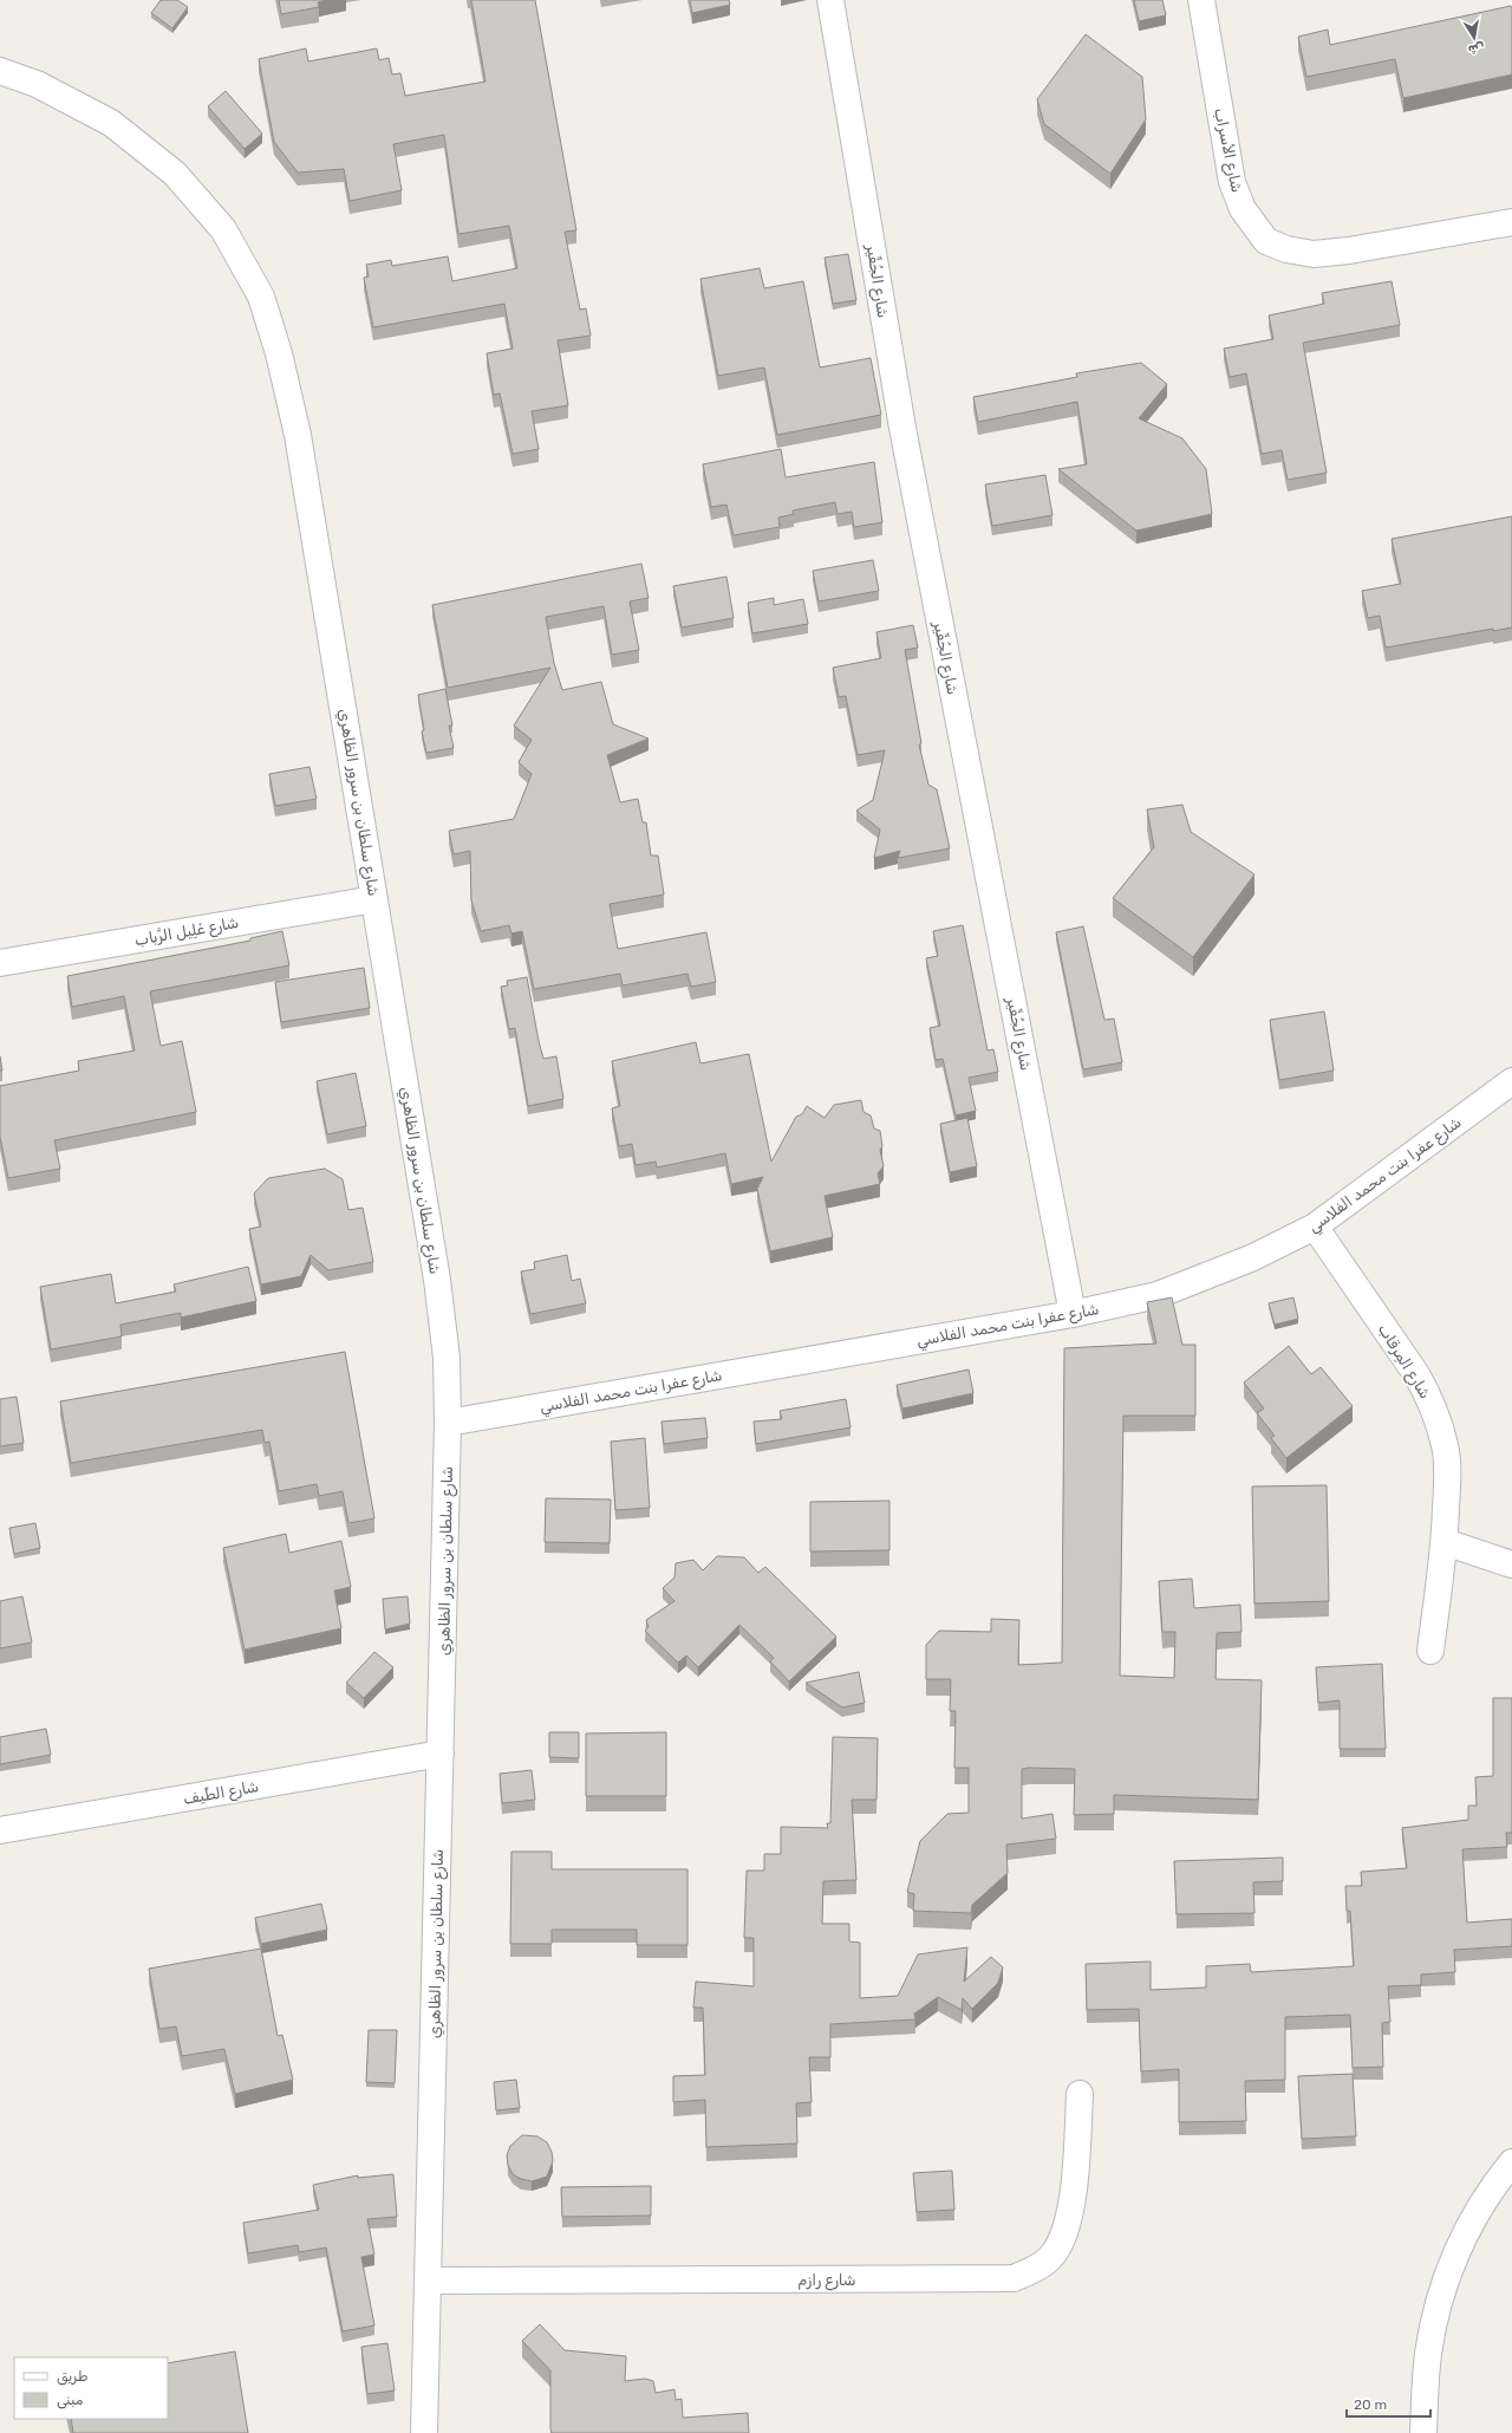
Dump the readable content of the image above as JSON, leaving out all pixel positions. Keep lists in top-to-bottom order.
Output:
{
  "streets": {
    "street": [
      "شارع الأسراب",
      "شارع الجُفِّير",
      "شارع سلطان بن سرور الظاهري",
      "شارع غَلِيل الرَّباب",
      "شارع عفرا بنت محمد الفلاسي",
      "شارع المِرقاب",
      "شارع الطِّيف",
      "شارع رازم"
    ]
  },
  "crossings": [
    ["شارع الجُفِّير", "شارع عفرا بنت محمد الفلاسي"],
    ["شارع سلطان بن سرور الظاهري", "شارع غَلِيل الرَّباب"],
    ["شارع سلطان بن سرور الظاهري", "شارع عفرا بنت محمد الفلاسي"],
    ["شارع سلطان بن سرور الظاهري", "شارع الطِّيف"],
    ["شارع سلطان بن سرور الظاهري", "شارع رازم"],
    ["شارع عفرا بنت محمد الفلاسي", "شارع المِرقاب"]
  ],
  "legend": ["طريق", "مبنى"],
  "scale_bar": "20 m",
  "north": "bottom"
}
